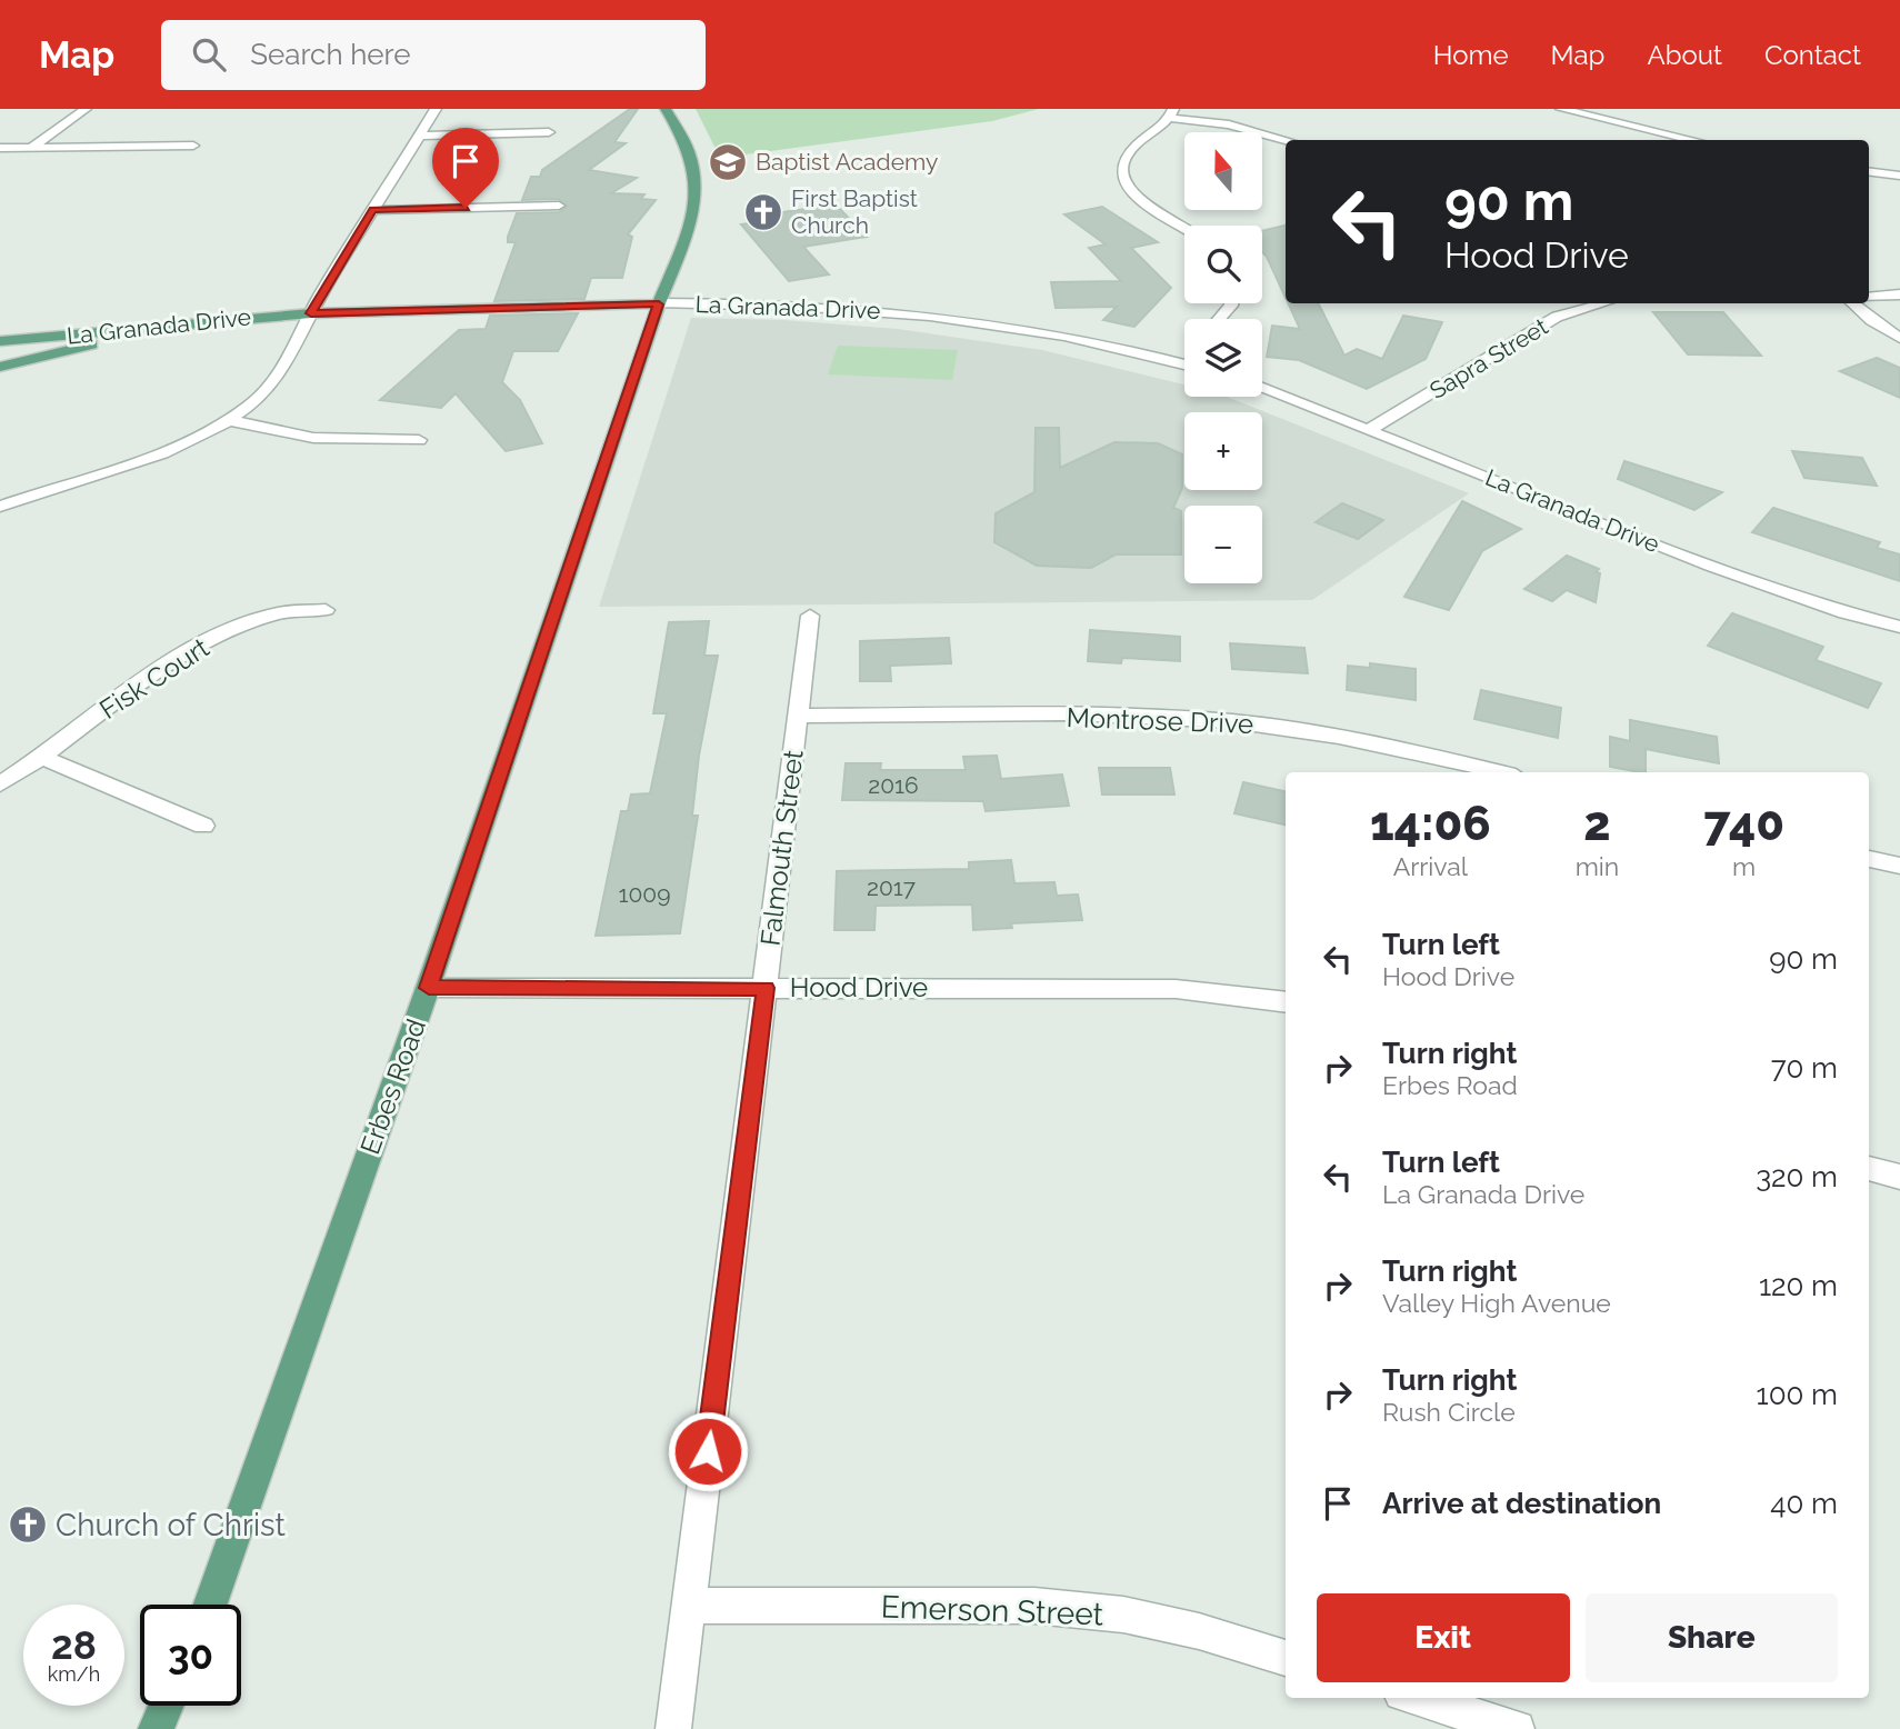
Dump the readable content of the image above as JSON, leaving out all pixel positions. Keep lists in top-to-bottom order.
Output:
{
  "streets": {
    "main road": ["La Granada Drive", "Erbes Road"],
    "street": [
      "Sapra Street",
      "Fisk Court",
      "Montrose Drive",
      "Falmouth Street",
      "Hood Drive",
      "Emerson Street"
    ]
  },
  "crossings": [
    ["La Granada Drive", "Sapra Street"],
    ["La Granada Drive", "Erbes Road"],
    ["Montrose Drive", "Falmouth Street"],
    ["Falmouth Street", "Hood Drive"],
    ["Falmouth Street", "Emerson Street"],
    ["Hood Drive", "Erbes Road"]
  ],
  "places": {
    "school or university": ["Baptist Academy"],
    "church": ["First Baptist Church", "Church of Christ"]
  },
  "house_numbers": ["2016", "2017", "1009"],
  "north": "top",
  "page": {
    "header": "Map",
    "search": "Search here",
    "nav": [
      "Home",
      "Map",
      "About",
      "Contact"
    ],
    "map_buttons": ["+", "−"],
    "turn": ["90 m", "Hood Drive"],
    "eta": [
      "14:06",
      "Arrival",
      "2",
      "min",
      "740",
      "m"
    ],
    "list": [
      {
        "name": "Turn left",
        "note": "Hood Drive",
        "value": "90 m"
      },
      {
        "name": "Turn right",
        "note": "Erbes Road",
        "value": "70 m"
      },
      {
        "name": "Turn left",
        "note": "La Granada Drive",
        "value": "320 m"
      },
      {
        "name": "Turn right",
        "note": "Valley High Avenue",
        "value": "120 m"
      },
      {
        "name": "Turn right",
        "note": "Rush Circle",
        "value": "100 m"
      },
      {
        "name": "Arrive at destination",
        "value": "40 m"
      }
    ],
    "buttons": ["Exit", "Share"],
    "speed": "28 km/h",
    "limit": "30"
  }
}
